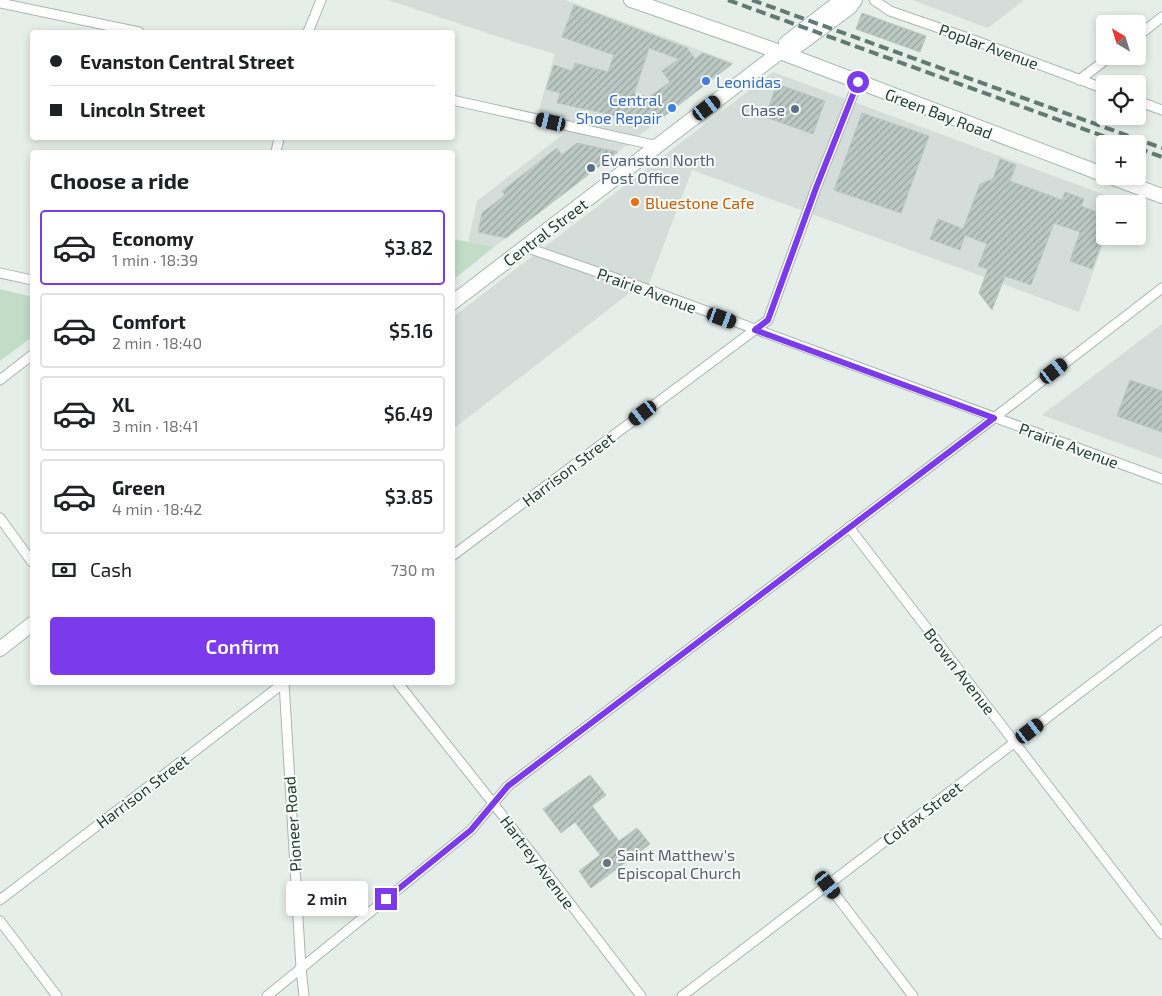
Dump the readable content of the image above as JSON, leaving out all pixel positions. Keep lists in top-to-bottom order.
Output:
{
  "streets": {
    "main road": ["Green Bay Road", "Central Street"],
    "street": [
      "Poplar Avenue",
      "Prairie Avenue",
      "Harrison Street",
      "Brown Avenue",
      "Colfax Street",
      "Pioneer Road",
      "Hartrey Avenue"
    ]
  },
  "crossings": [
    ["Green Bay Road", "Central Street"],
    ["Green Bay Road", "Harrison Street"],
    ["Central Street", "Prairie Avenue"],
    ["Prairie Avenue", "Harrison Street"],
    ["Brown Avenue", "Colfax Street"]
  ],
  "places": [
    "Leonidas",
    "Central Shoe Repair",
    "Chase",
    "Evanston North Post Office",
    "Bluestone Cafe",
    "Saint Matthew's Episcopal Church"
  ],
  "north": "top left",
  "page": {
    "map_buttons": ["+", "−"],
    "banner": ["Evanston Central Street", "Lincoln Street"],
    "heading": "Choose a ride",
    "list": [
      {
        "name": "Economy",
        "note": "1 min · 18:39",
        "value": "$3.82"
      },
      {
        "name": "Comfort",
        "note": "2 min · 18:40",
        "value": "$5.16"
      },
      {
        "name": "XL",
        "note": "3 min · 18:41",
        "value": "$6.49"
      },
      {
        "name": "Green",
        "note": "4 min · 18:42",
        "value": "$3.85"
      }
    ],
    "pay": ["Cash", "730 m"],
    "buttons": "Confirm",
    "bubble": "2 min"
  }
}
